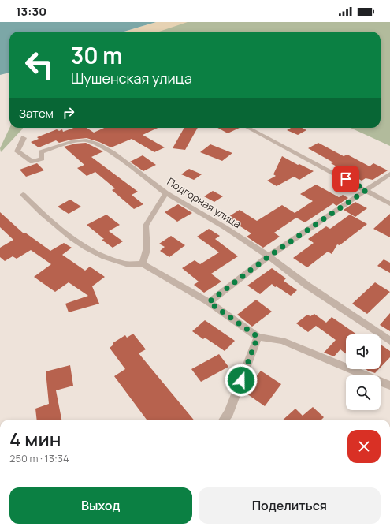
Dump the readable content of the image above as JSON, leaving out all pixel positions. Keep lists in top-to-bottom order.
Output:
{
  "streets": {
    "street": ["Подгорная улица"]
  },
  "page": {
    "status": "13:30",
    "turn": ["30 m", "Шушенская улица"],
    "then": "Затем",
    "heading": ["4 мин", "250 m · 13:34"],
    "buttons": ["Выход", "Поделиться"]
  }
}
